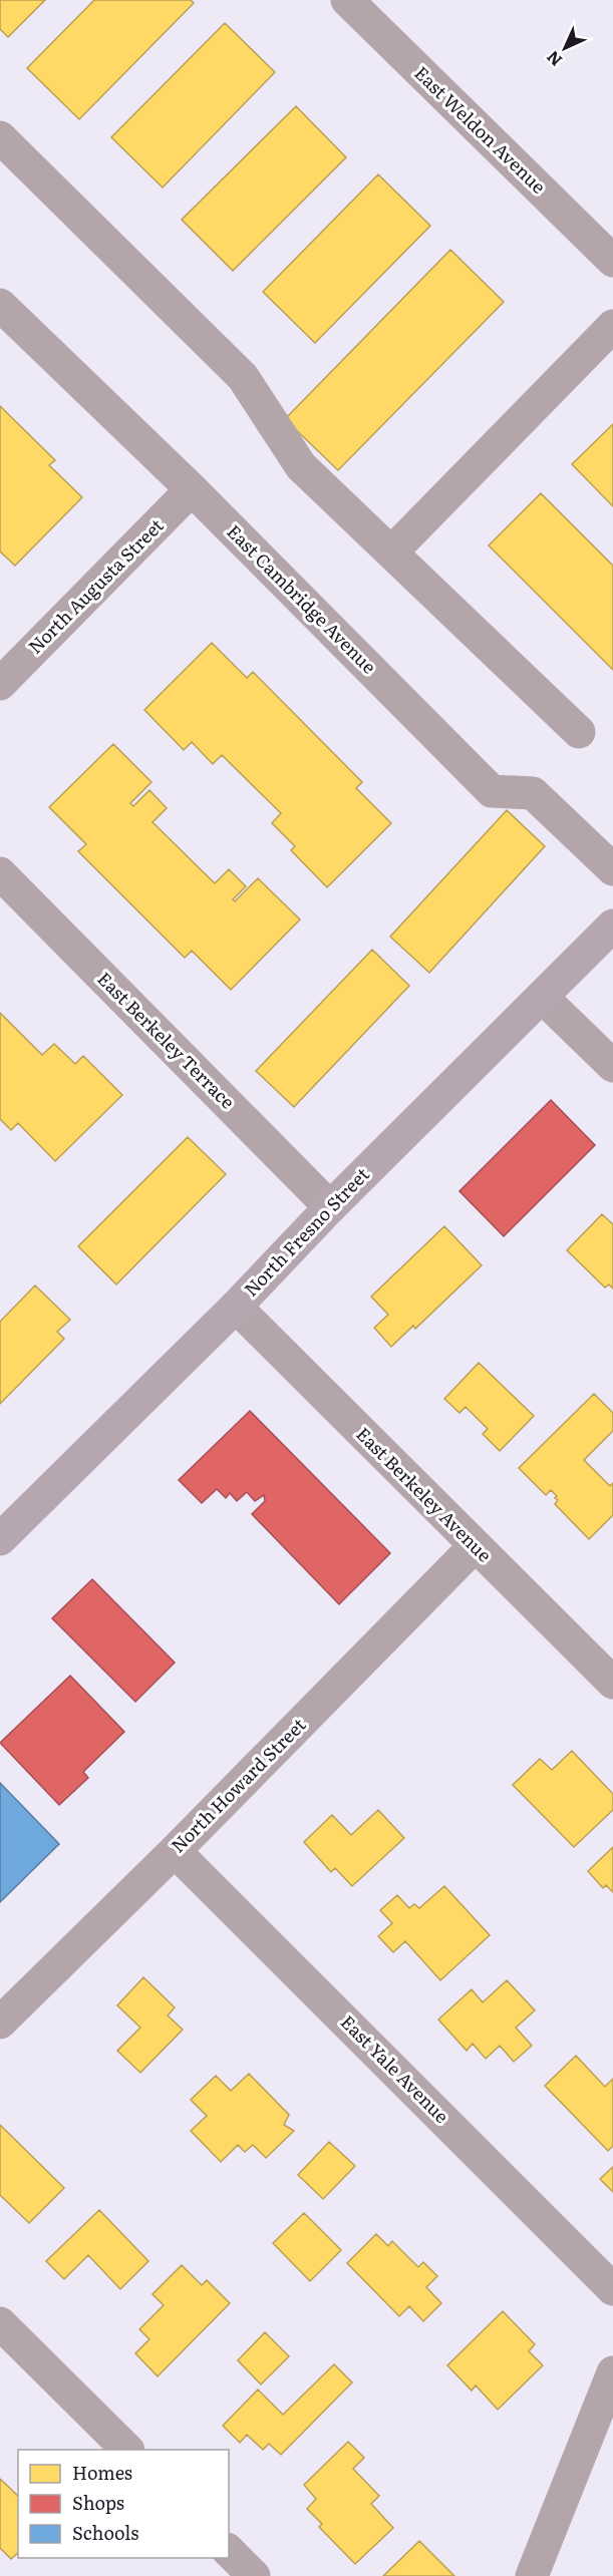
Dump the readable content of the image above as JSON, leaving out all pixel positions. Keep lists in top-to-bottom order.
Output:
{
  "streets": {
    "main road": ["North Fresno Street"],
    "street": [
      "East Weldon Avenue",
      "North Augusta Street",
      "East Cambridge Avenue",
      "East Berkeley Terrace",
      "East Berkeley Avenue",
      "North Howard Street",
      "East Yale Avenue"
    ]
  },
  "crossings": [
    ["North Augusta Street", "East Cambridge Avenue"],
    ["East Berkeley Terrace", "North Fresno Street"],
    ["North Fresno Street", "East Berkeley Avenue"],
    ["East Berkeley Avenue", "North Howard Street"],
    ["North Howard Street", "East Yale Avenue"]
  ],
  "legend": ["Homes", "Shops", "Schools"],
  "north": "bottom left"
}
